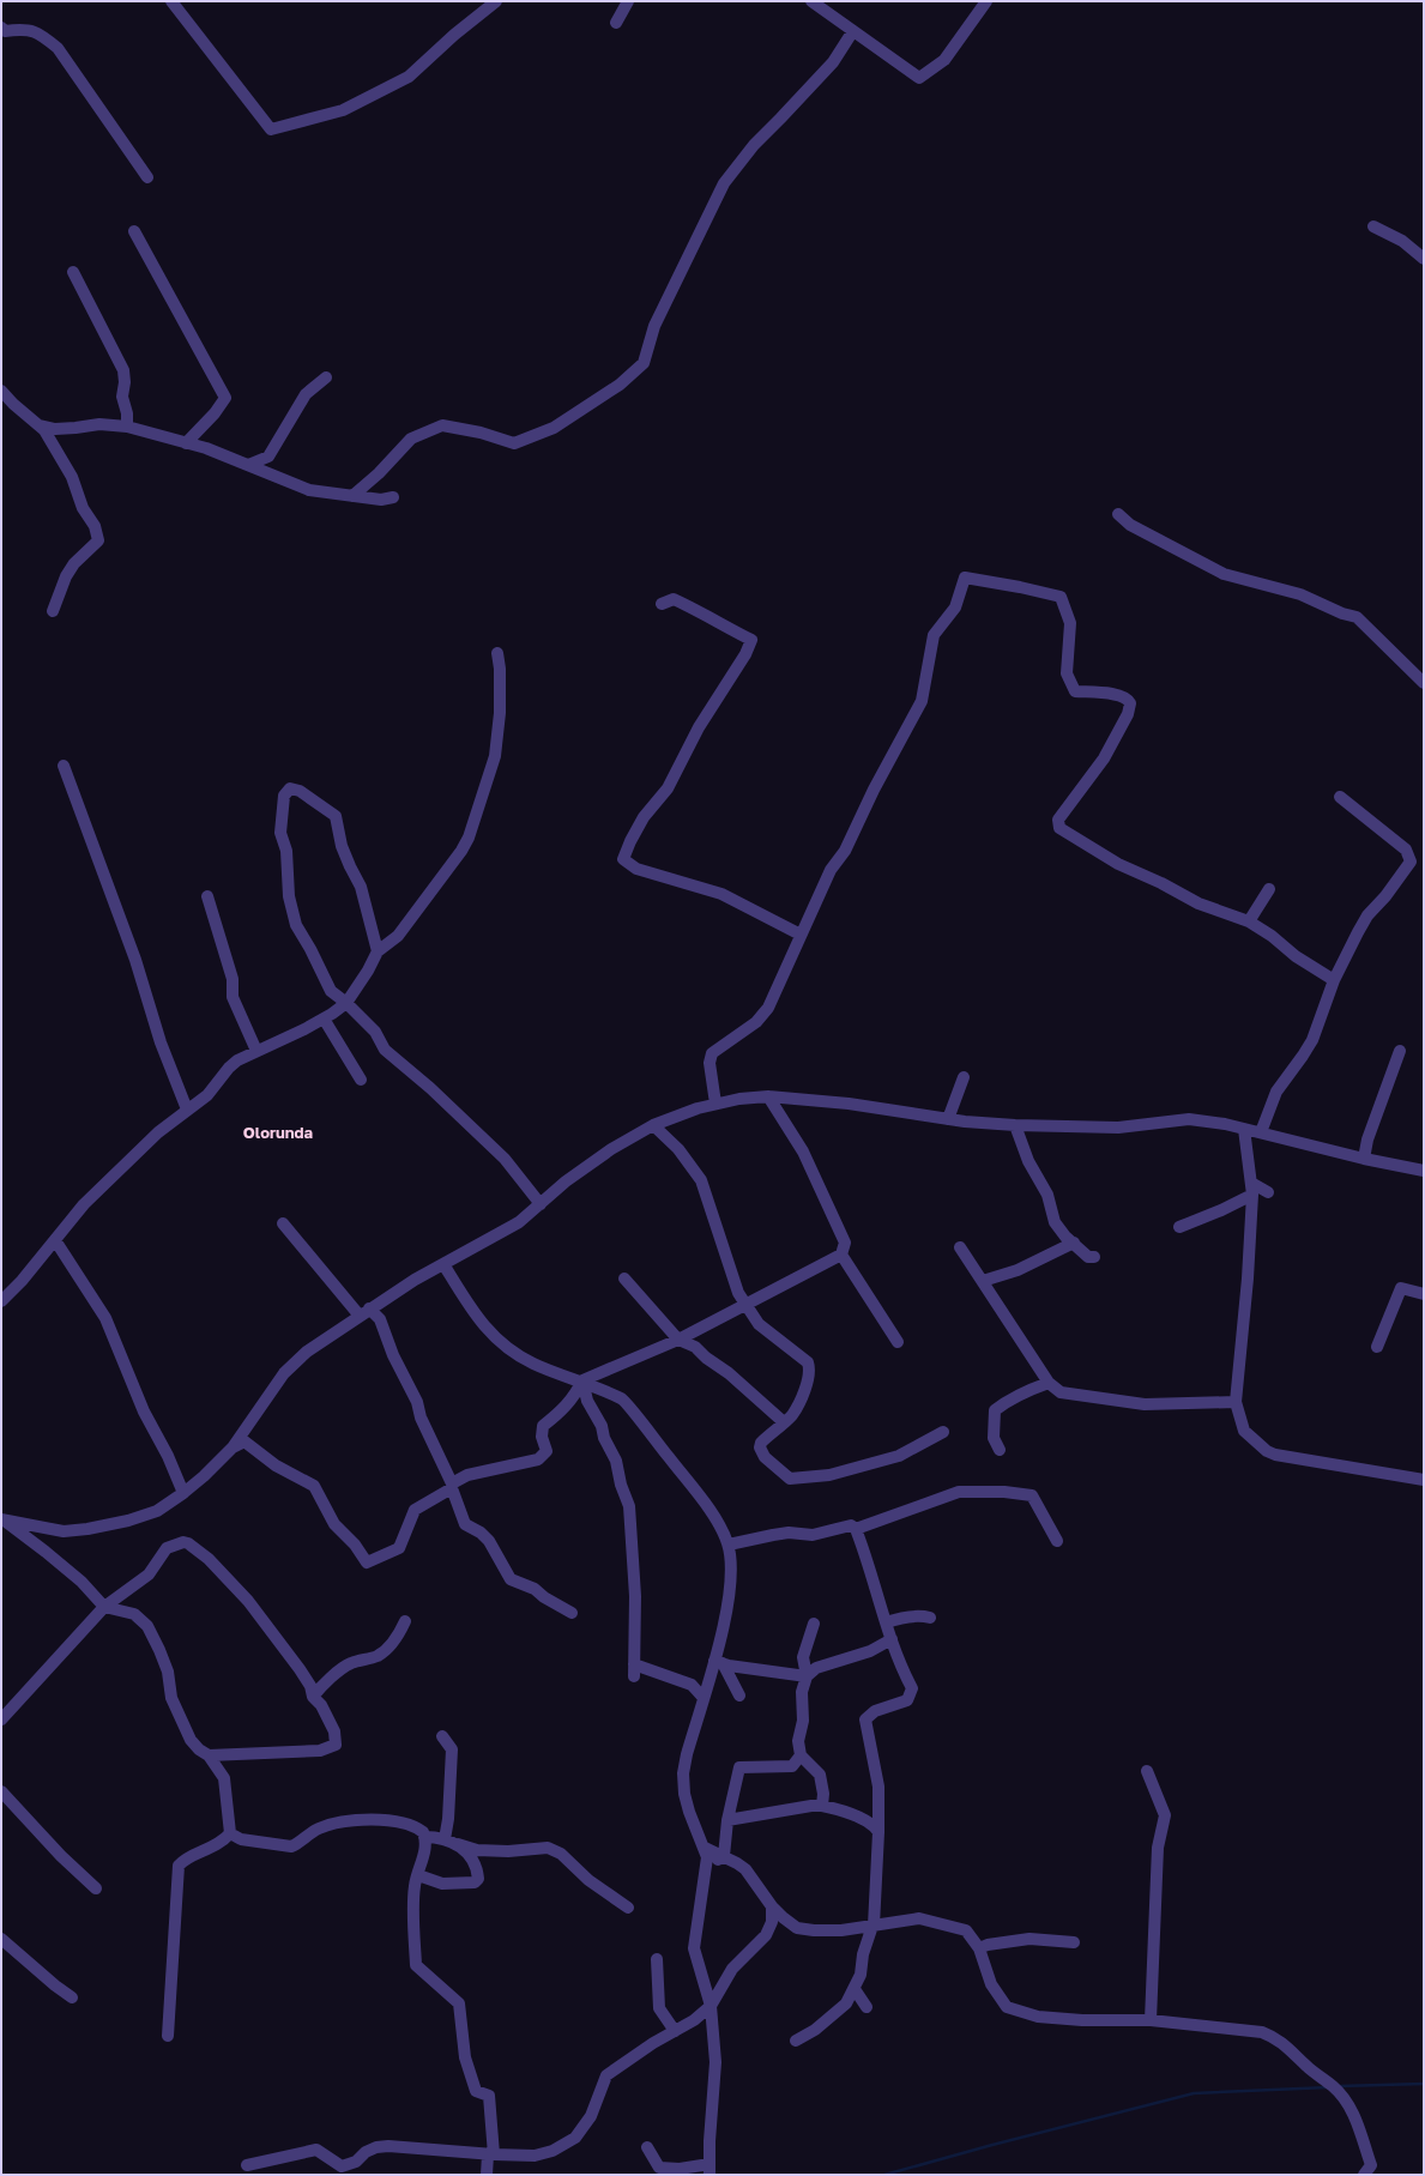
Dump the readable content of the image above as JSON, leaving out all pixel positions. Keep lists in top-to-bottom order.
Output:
{
  "districts": ["Olorunda"]
}
